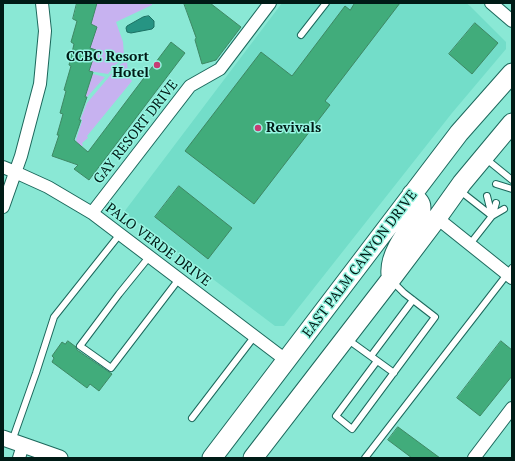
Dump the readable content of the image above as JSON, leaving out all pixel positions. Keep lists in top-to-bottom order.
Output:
{
  "streets": {
    "main road": ["EAST PALM CANYON DRIVE"],
    "street": ["GAY RESORT DRIVE", "PALO VERDE DRIVE"]
  },
  "crossings": [
    ["GAY RESORT DRIVE", "PALO VERDE DRIVE"],
    ["PALO VERDE DRIVE", "EAST PALM CANYON DRIVE"]
  ],
  "places": ["CCBC Resort Hotel", "Revivals"]
}
